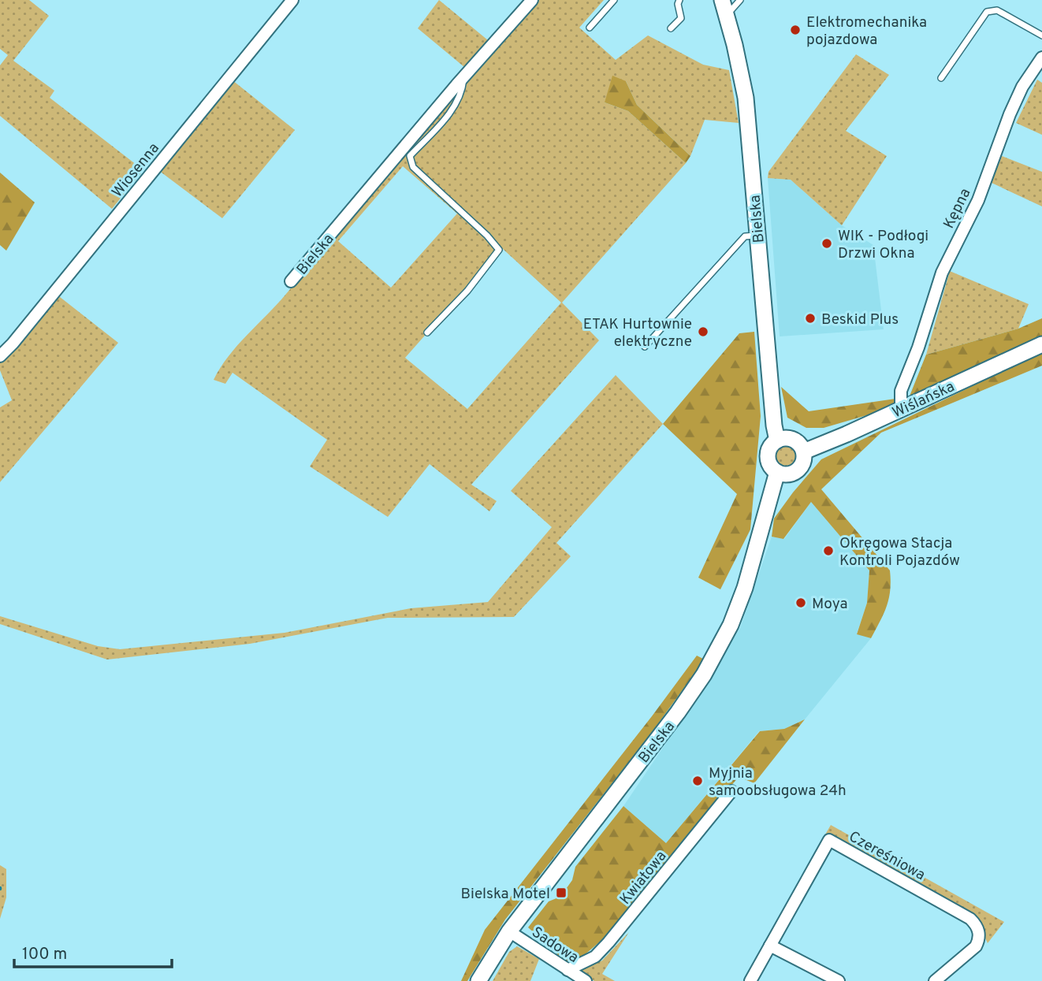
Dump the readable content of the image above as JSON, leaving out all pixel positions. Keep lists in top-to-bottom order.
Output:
{
  "streets": {
    "street": [
      "Wiosenna",
      "Kępna",
      "Bielska",
      "Wiślańska",
      "Czereśniowa",
      "Kwiatowa",
      "Sadowa"
    ]
  },
  "crossings": [
    ["Kępna", "Wiślańska"],
    ["Bielska", "Wiślańska"],
    ["Bielska", "Sadowa"],
    ["Kwiatowa", "Sadowa"]
  ],
  "places": {
    "other": [
      "Elektromechanika pojazdowa",
      "WIK - Podłogi Drzwi Okna",
      "Beskid Plus",
      "ETAK Hurtownie elektryczne",
      "Okręgowa Stacja Kontroli Pojazdów",
      "Moya",
      "Myjnia samoobsługowa 24h"
    ],
    "transit": ["Bielska Motel"]
  },
  "scale_bar": "100 m"
}
